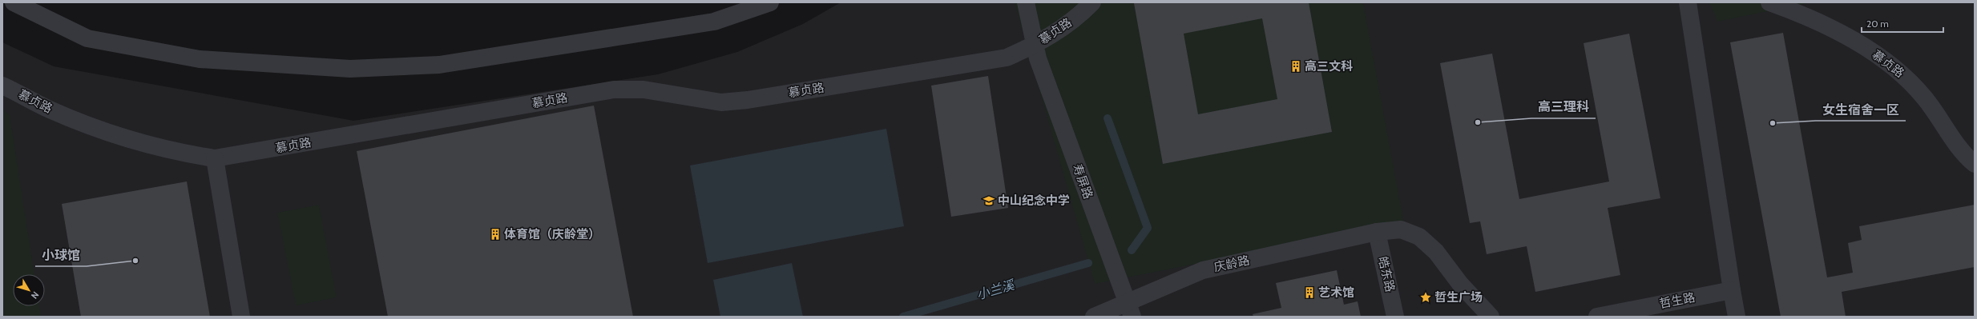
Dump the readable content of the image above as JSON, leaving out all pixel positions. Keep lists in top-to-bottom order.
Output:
{
  "streets": {
    "street": [
      "慕贞路",
      "寿屏路",
      "庆龄路",
      "皓东路",
      "哲生路"
    ]
  },
  "crossings": [
    ["慕贞路", "寿屏路"],
    ["寿屏路", "庆龄路"],
    ["庆龄路", "皓东路"]
  ],
  "water": ["小兰溪"],
  "places": {
    "building": ["高三文科", "体育馆（庆龄堂）", "艺术馆"],
    "other": ["高三理科", "女生宿舍一区", "小球馆"],
    "school or university": ["中山纪念中学"],
    "place": ["哲生广场"]
  },
  "scale_bar": "20 m",
  "north": "bottom right"
}
